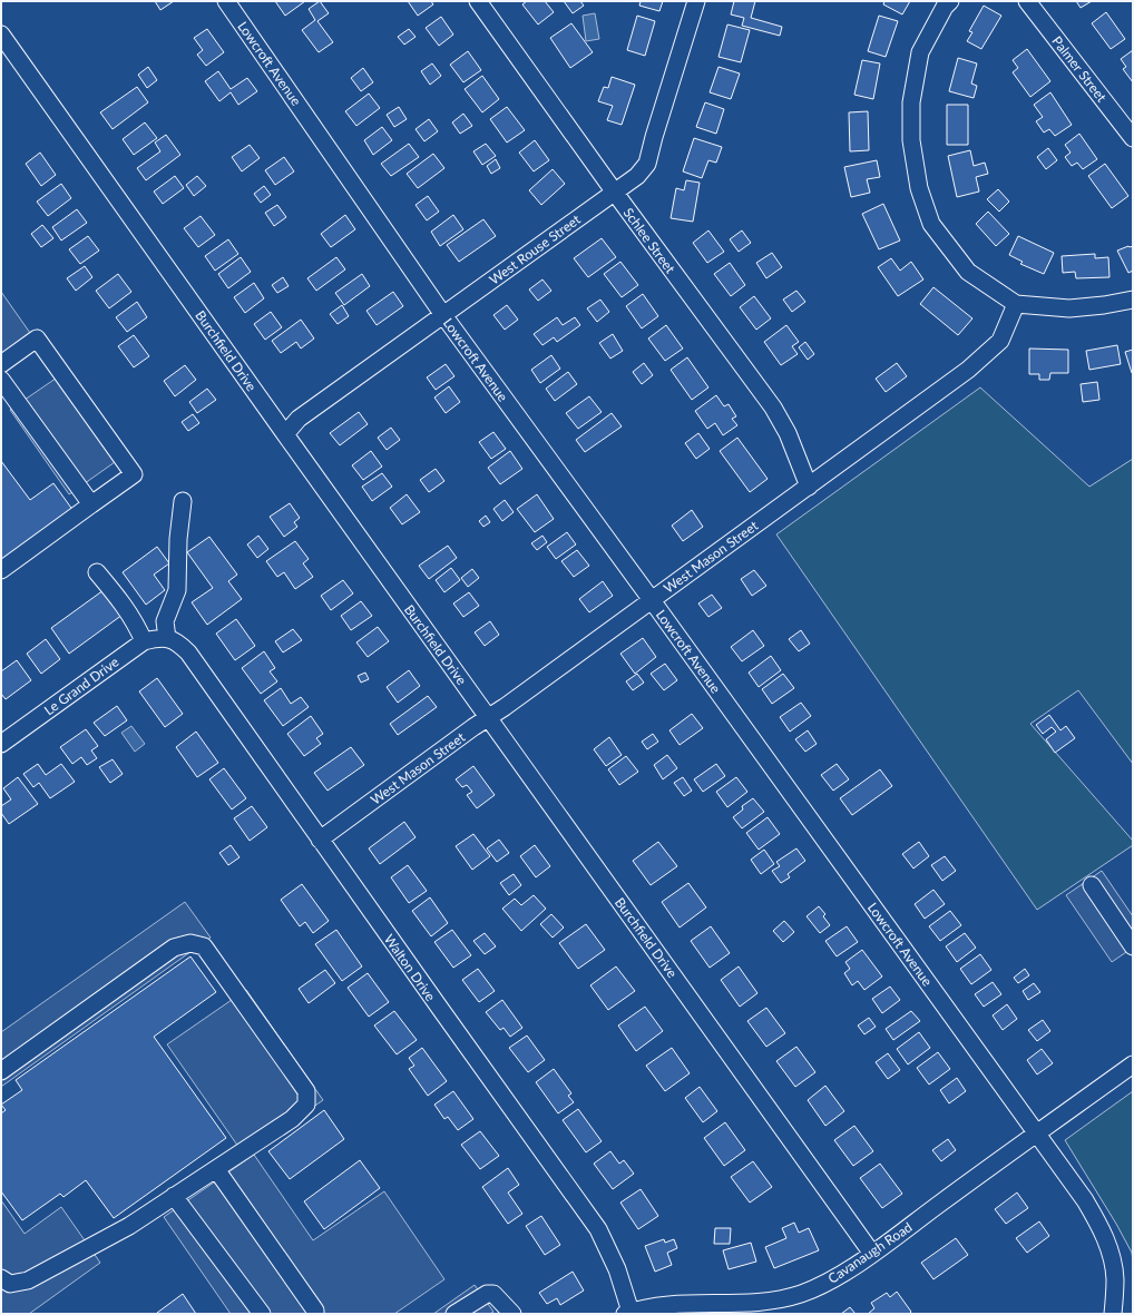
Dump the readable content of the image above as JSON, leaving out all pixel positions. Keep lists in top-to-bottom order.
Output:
{
  "streets": {
    "street": [
      "Lowcroft Avenue",
      "Palmer Street",
      "Schlee Street",
      "West Rouse Street",
      "Burchfield Drive",
      "West Mason Street",
      "Le Grand Drive",
      "Walton Drive",
      "Cavanaugh Road"
    ]
  },
  "crossings": [
    ["Lowcroft Avenue", "West Rouse Street"],
    ["Lowcroft Avenue", "West Mason Street"],
    ["Lowcroft Avenue", "Cavanaugh Road"],
    ["Schlee Street", "West Rouse Street"],
    ["Schlee Street", "West Mason Street"],
    ["West Rouse Street", "Burchfield Drive"],
    ["Burchfield Drive", "West Mason Street"],
    ["Burchfield Drive", "Cavanaugh Road"],
    ["West Mason Street", "Walton Drive"],
    ["Le Grand Drive", "Walton Drive"],
    ["Walton Drive", "Cavanaugh Road"]
  ]
}
